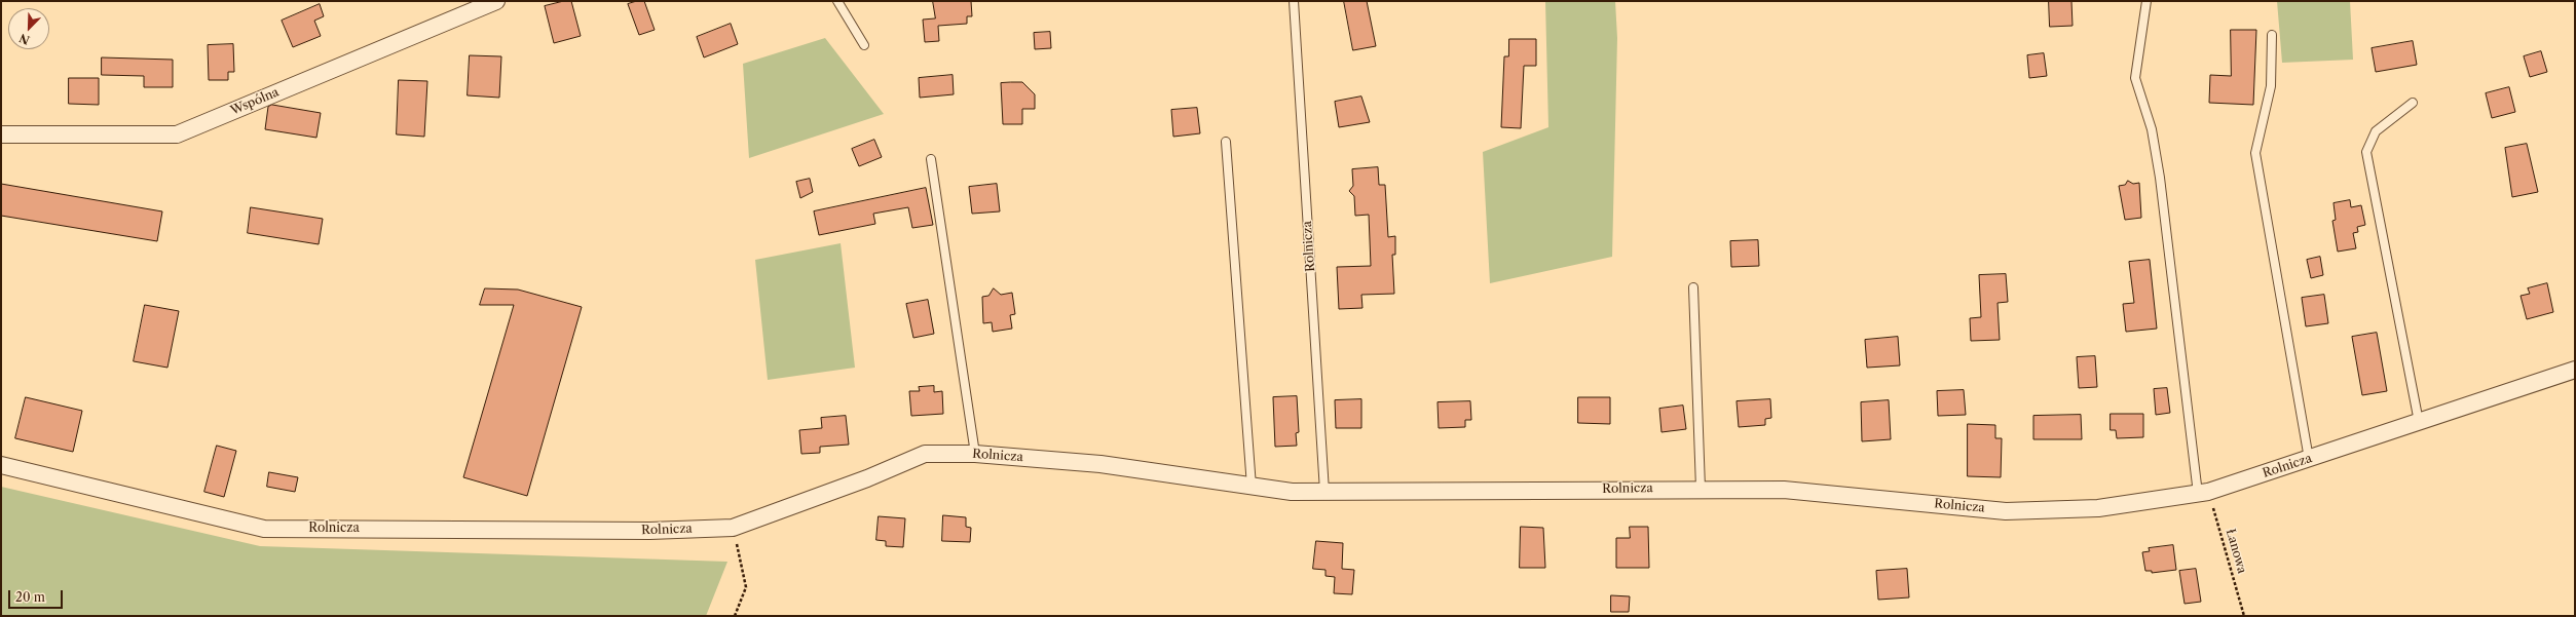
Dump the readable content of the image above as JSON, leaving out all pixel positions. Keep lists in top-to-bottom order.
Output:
{
  "streets": {
    "street": ["Wspólna", "Rolnicza"],
    "path": ["Łanowa"]
  },
  "crossings": [
    ["Rolnicza", "Łanowa"]
  ],
  "scale_bar": "20 m",
  "north": "bottom left"
}
